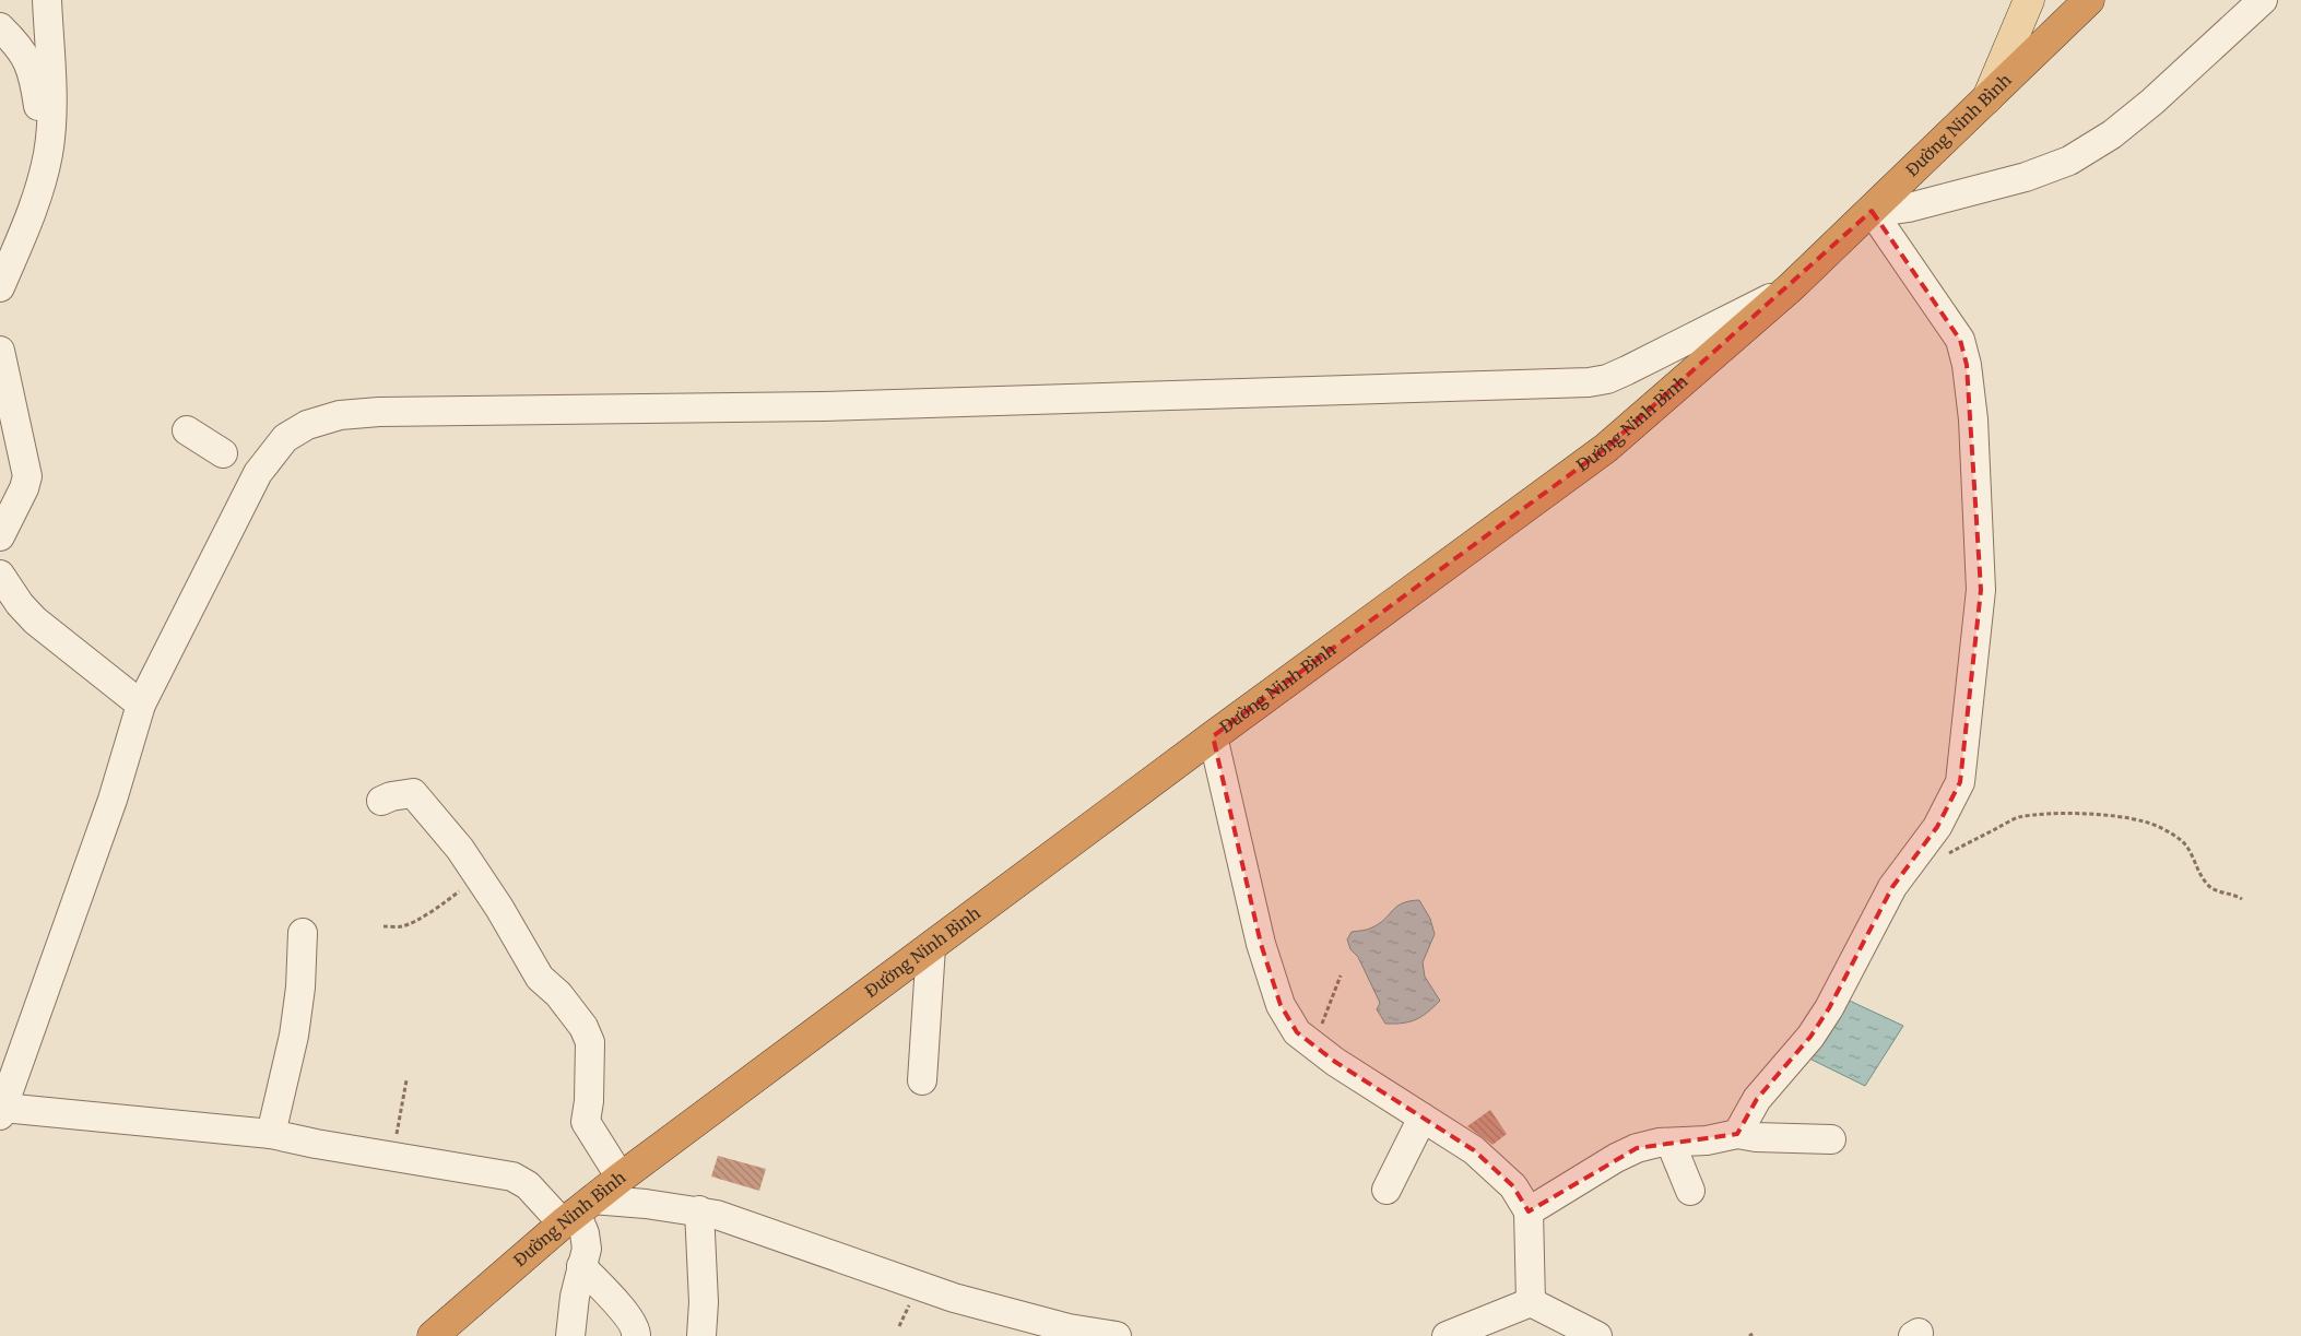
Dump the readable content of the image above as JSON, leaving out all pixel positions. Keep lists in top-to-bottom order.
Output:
{
  "streets": {
    "highway": ["Đường Ninh Bình"]
  }
}
